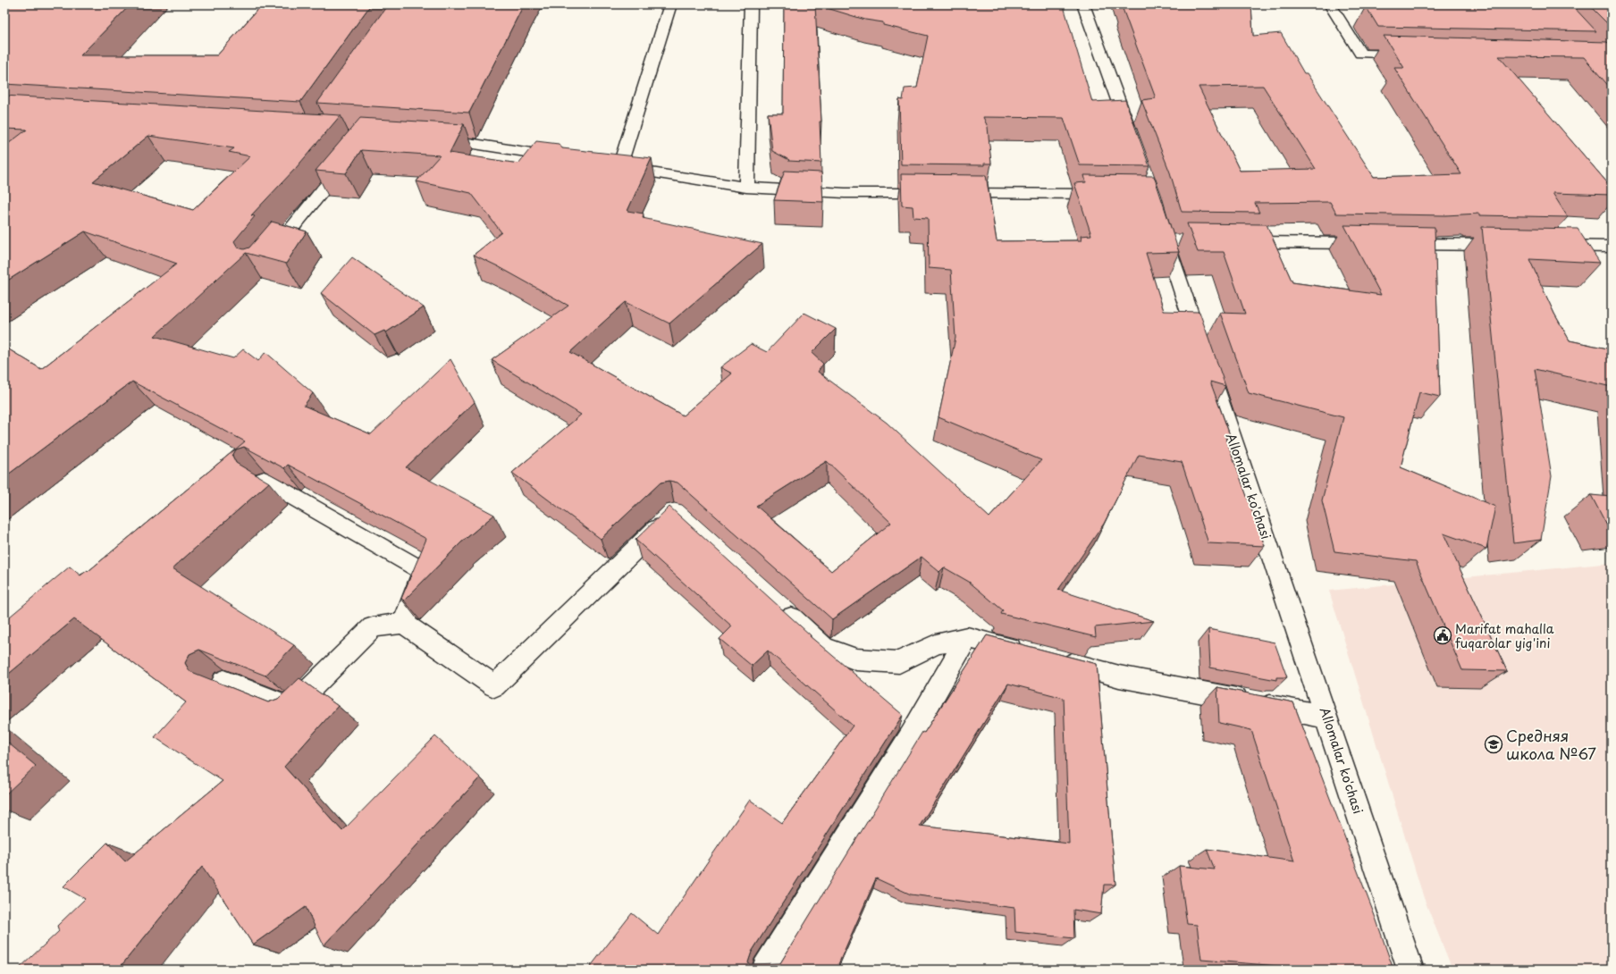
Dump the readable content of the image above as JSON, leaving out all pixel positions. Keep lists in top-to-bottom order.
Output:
{
  "streets": {
    "street": ["Allomalar ko'chasi"]
  },
  "places": {
    "public building": ["Marifat mahalla fuqarolar yig'ini"],
    "school or university": ["Средняя школа №67"]
  }
}
